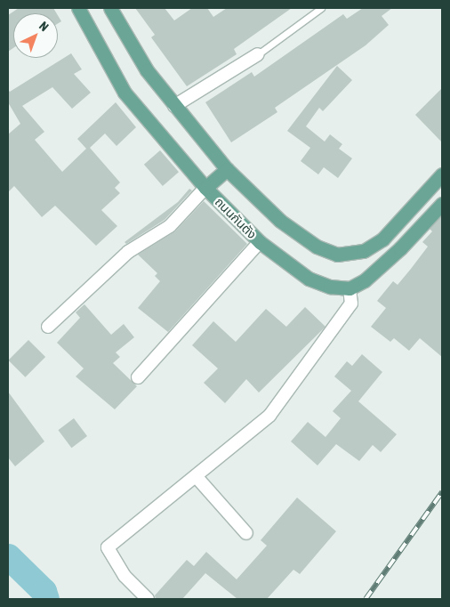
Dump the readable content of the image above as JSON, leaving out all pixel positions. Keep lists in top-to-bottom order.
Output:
{
  "streets": {
    "main road": ["ถนนกันตัง"]
  },
  "north": "top right"
}
